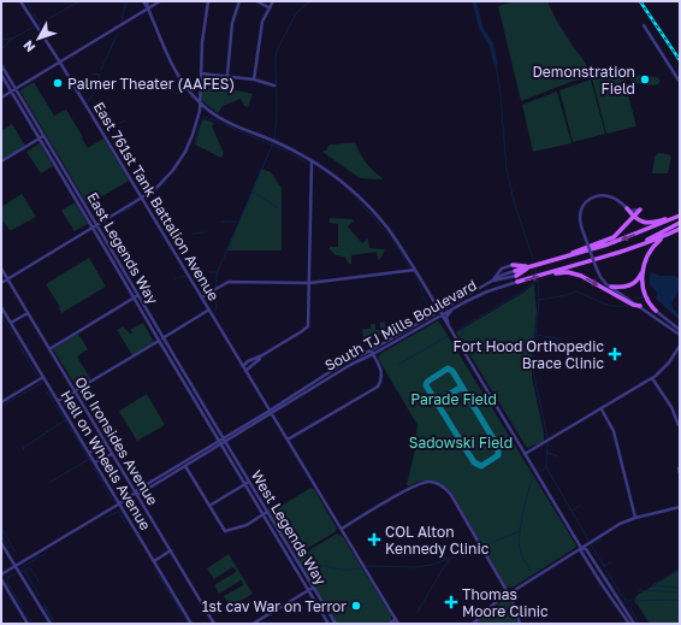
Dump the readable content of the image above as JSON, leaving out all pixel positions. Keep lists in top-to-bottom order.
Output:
{
  "streets": {
    "main road": ["South TJ Mills Boulevard"],
    "street": [
      "East 761st Tank Battalion Avenue",
      "East Legends Way",
      "Old Ironsides Avenue",
      "Hell on Wheels Avenue",
      "West Legends Way"
    ]
  },
  "crossings": [
    ["East 761st Tank Battalion Avenue", "South TJ Mills Boulevard"],
    ["East Legends Way", "South TJ Mills Boulevard"],
    ["East Legends Way", "West Legends Way"],
    ["South TJ Mills Boulevard", "Old Ironsides Avenue"],
    ["South TJ Mills Boulevard", "West Legends Way"]
  ],
  "parks": ["Parade Field", "Sadowski Field"],
  "places": {
    "other": ["Demonstration Field", "Palmer Theater (AAFES)", "1st cav War on Terror"],
    "health": ["Fort Hood Orthopedic Brace Clinic", "COL Alton Kennedy Clinic", "Thomas Moore Clinic"]
  },
  "north": "bottom left"
}
